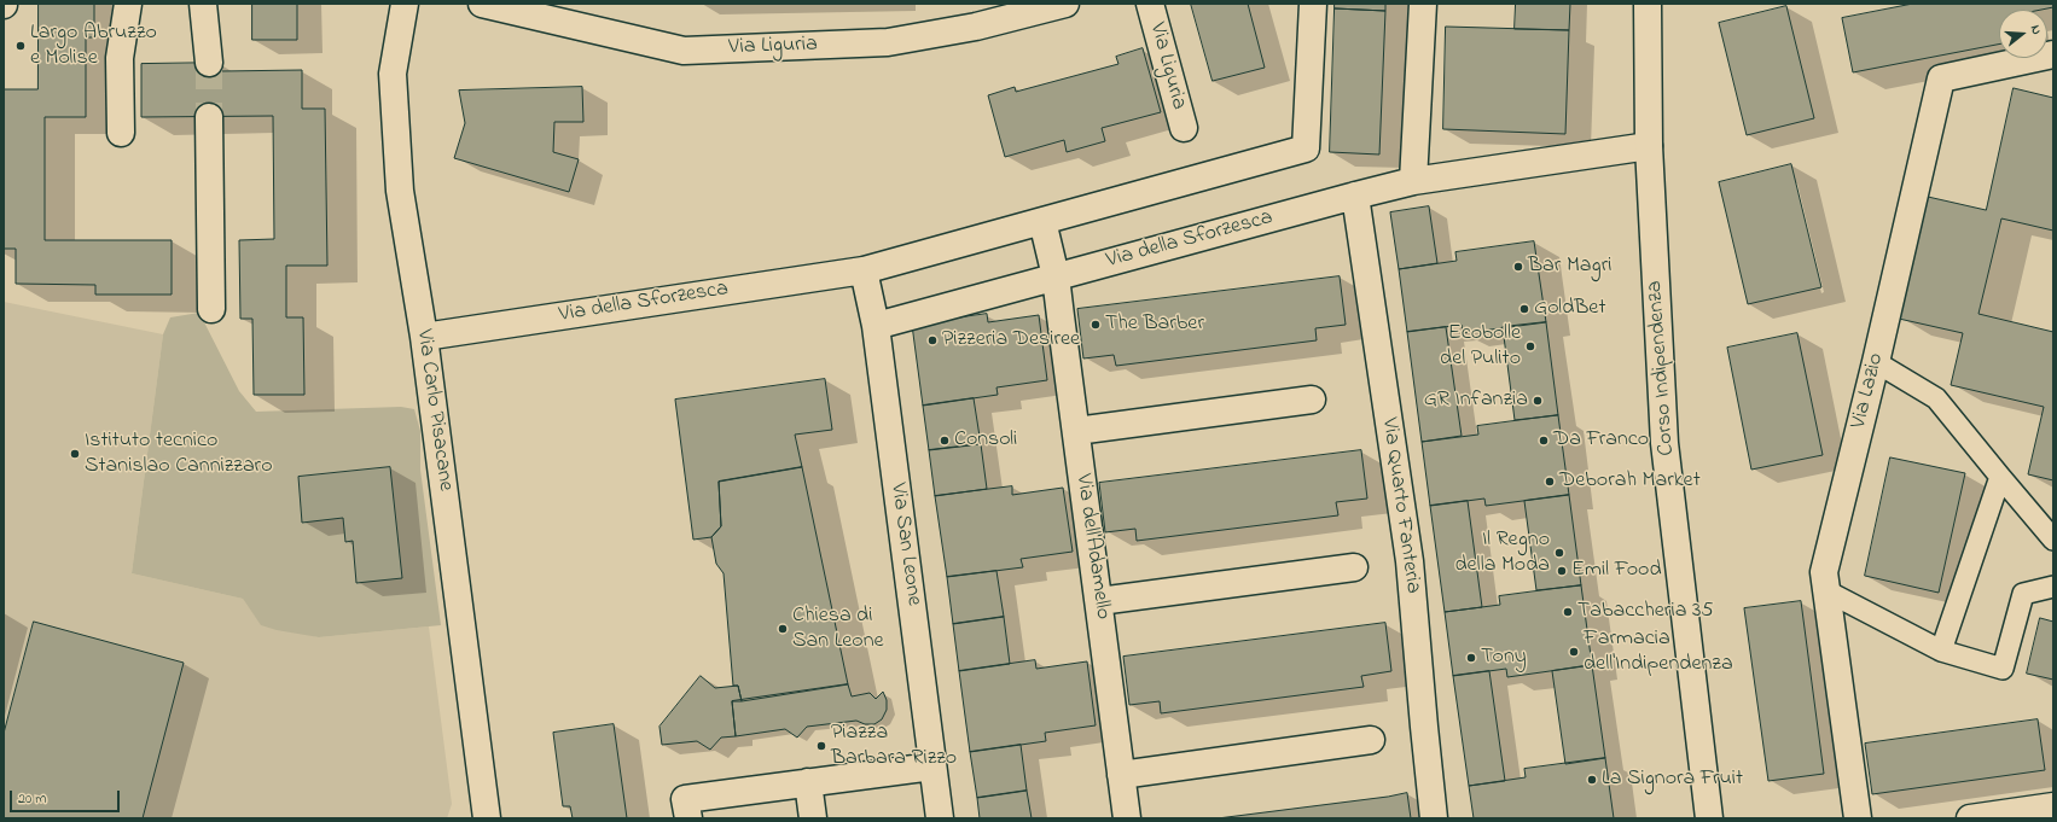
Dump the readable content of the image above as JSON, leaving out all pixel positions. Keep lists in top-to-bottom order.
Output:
{
  "streets": {
    "street": [
      "Via Liguria",
      "Via della Sforzesca",
      "Corso Indipendenza",
      "Via Lazio",
      "Via Carlo Pisacane",
      "Via Quarto Fanteria",
      "Via San Leone",
      "Via dell'Adamello"
    ]
  },
  "crossings": [
    ["Via della Sforzesca", "Corso Indipendenza"],
    ["Via della Sforzesca", "Via Carlo Pisacane"],
    ["Via della Sforzesca", "Via Quarto Fanteria"],
    ["Via della Sforzesca", "Via San Leone"],
    ["Via della Sforzesca", "Via dell'Adamello"]
  ],
  "places": [
    "Largo Abruzzo e Molise",
    "Bar Magri",
    "GoldBet",
    "The Barber",
    "Pizzeria Desiree",
    "Ecobolle del Pulito",
    "GR Infanzia",
    "Consoli",
    "Da Franco",
    "Istituto tecnico Stanislao Cannizzaro",
    "Deborah Market",
    "Il Regno della Moda",
    "Emil Food",
    "Tabaccheria 35",
    "Chiesa di San Leone",
    "Farmacia dell'Indipendenza",
    "Tony",
    "Piazza Barbara Rizzo",
    "La Signora Fruit"
  ],
  "scale_bar": "20 m",
  "north": "right"
}
